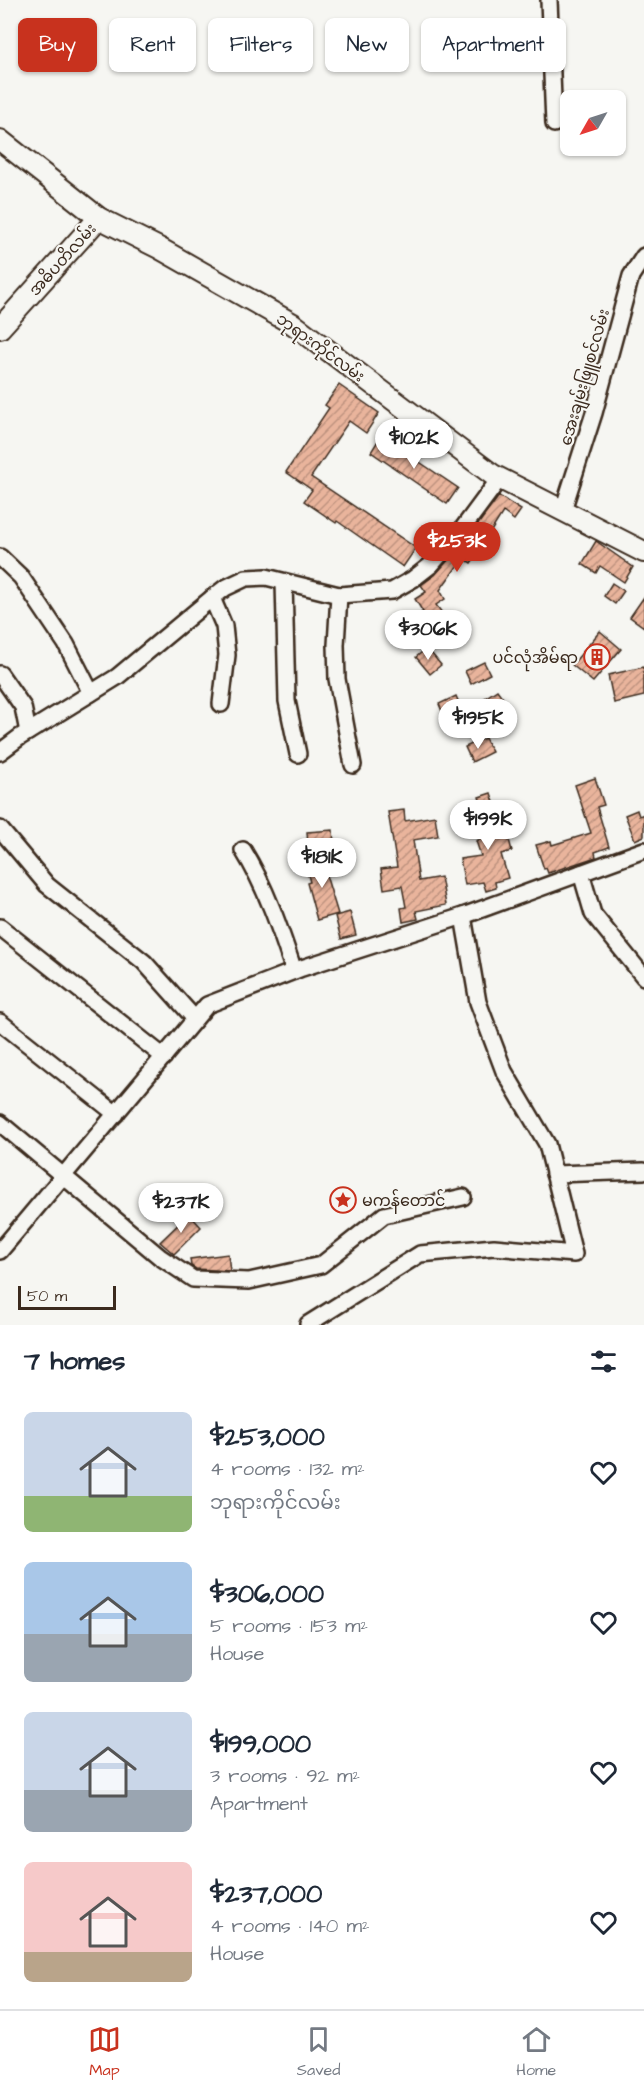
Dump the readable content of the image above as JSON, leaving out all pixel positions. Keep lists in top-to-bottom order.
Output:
{
  "streets": {
    "street": ["အဓိပတိလမ်း", "ဘုရားကိုင်လမ်း", "အေးချမ်းဖြူစင်လမ်း"]
  },
  "crossings": [
    ["အဓိပတိလမ်း", "ဘုရားကိုင်လမ်း"],
    ["ဘုရားကိုင်လမ်း", "အေးချမ်းဖြူစင်လမ်း"]
  ],
  "places": {
    "building": ["ပင်လုံအိမ်ရာ"],
    "place": ["မကန်တောင်"]
  },
  "scale_bar": "50 m",
  "north": "bottom left",
  "page": {
    "chip": [
      "Buy",
      "Rent",
      "Filters",
      "New",
      "Apartment"
    ],
    "price": [
      "$102K",
      "$253K",
      "$306K",
      "$195K",
      "$199K",
      "$181K",
      "$237K"
    ],
    "scale": "50 m",
    "heading": "7 homes",
    "list": [
      {
        "name": "$253,000",
        "note": "4 rooms · 132 m² · ဘုရားကိုင်လမ်း"
      },
      {
        "name": "$306,000",
        "note": "5 rooms · 153 m² · House"
      },
      {
        "name": "$199,000",
        "note": "3 rooms · 92 m² · Apartment"
      },
      {
        "name": "$237,000",
        "note": "4 rooms · 140 m² · House"
      }
    ],
    "tabs": ["Map", "Saved", "Home"]
  }
}
